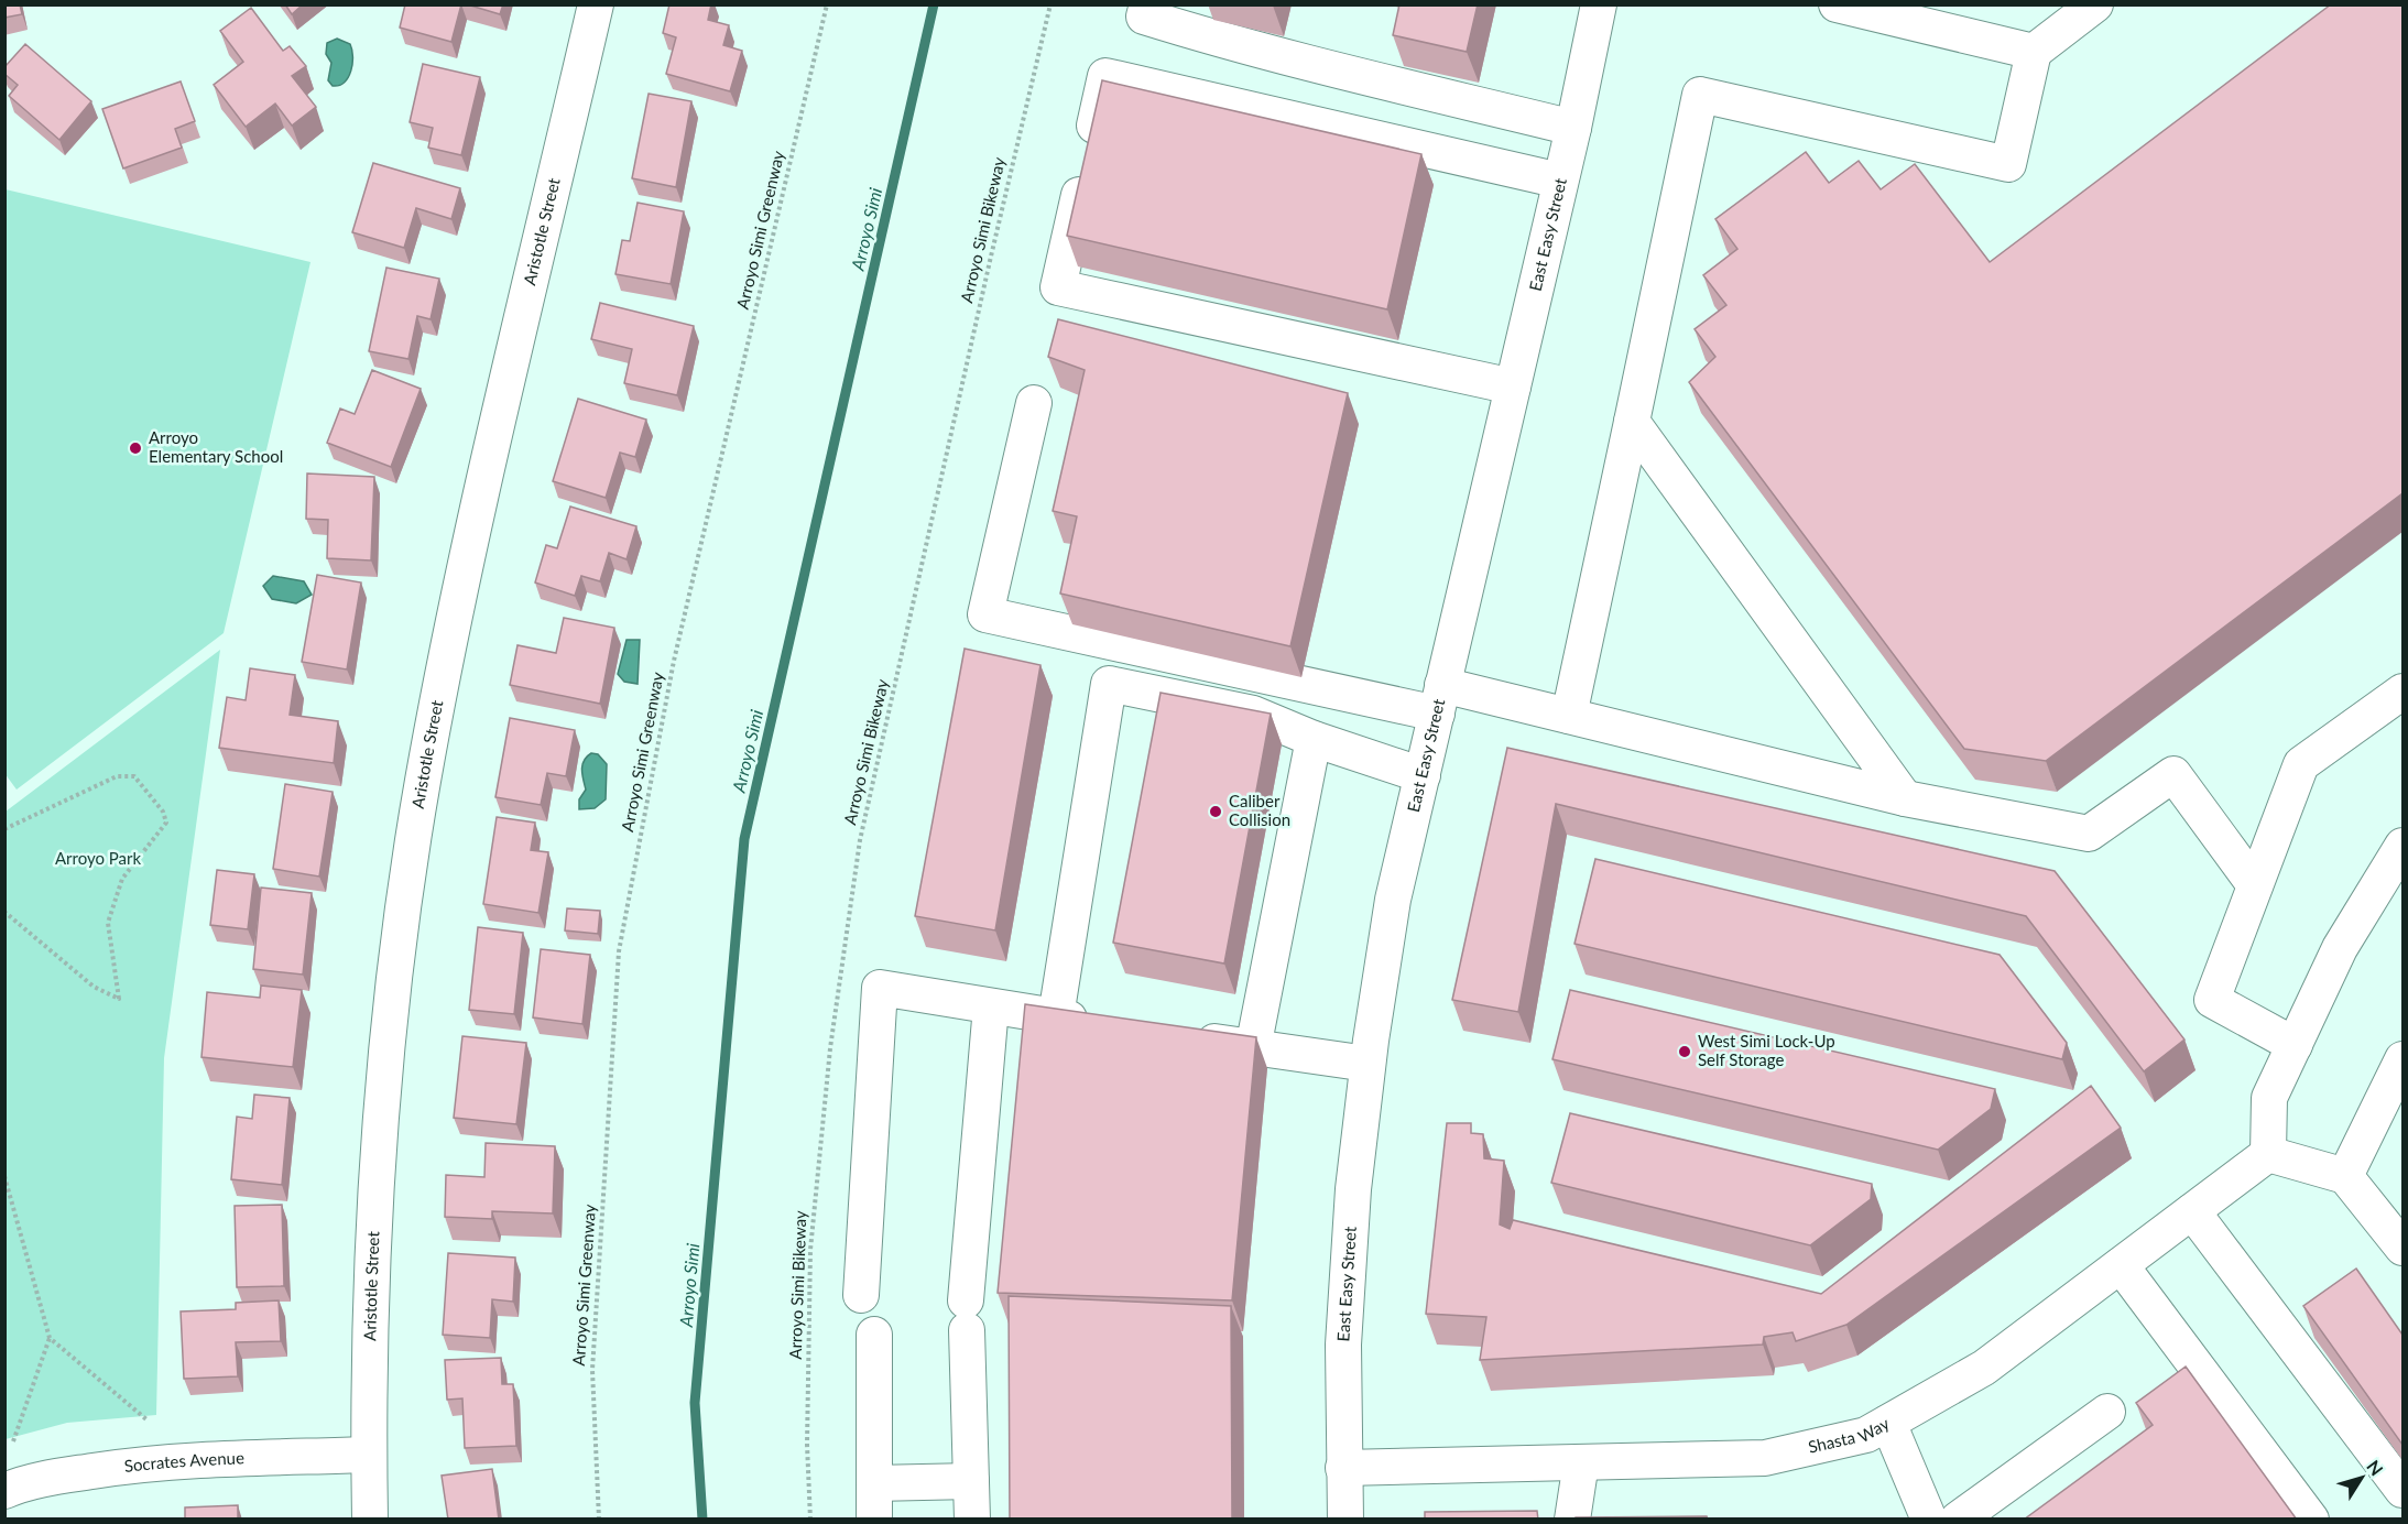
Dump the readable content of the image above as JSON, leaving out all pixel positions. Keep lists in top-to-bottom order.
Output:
{
  "streets": {
    "street": [
      "Aristotle Street",
      "East Easy Street",
      "Shasta Way",
      "Socrates Avenue"
    ],
    "path": ["Arroyo Simi Greenway", "Arroyo Simi Bikeway"]
  },
  "crossings": [
    ["Aristotle Street", "Socrates Avenue"],
    ["East Easy Street", "Shasta Way"]
  ],
  "water": ["Arroyo Simi"],
  "parks": ["Arroyo Park"],
  "places": ["Arroyo Elementary School", "Caliber Collision", "West Simi Lock-Up Self Storage"],
  "north": "top right"
}
